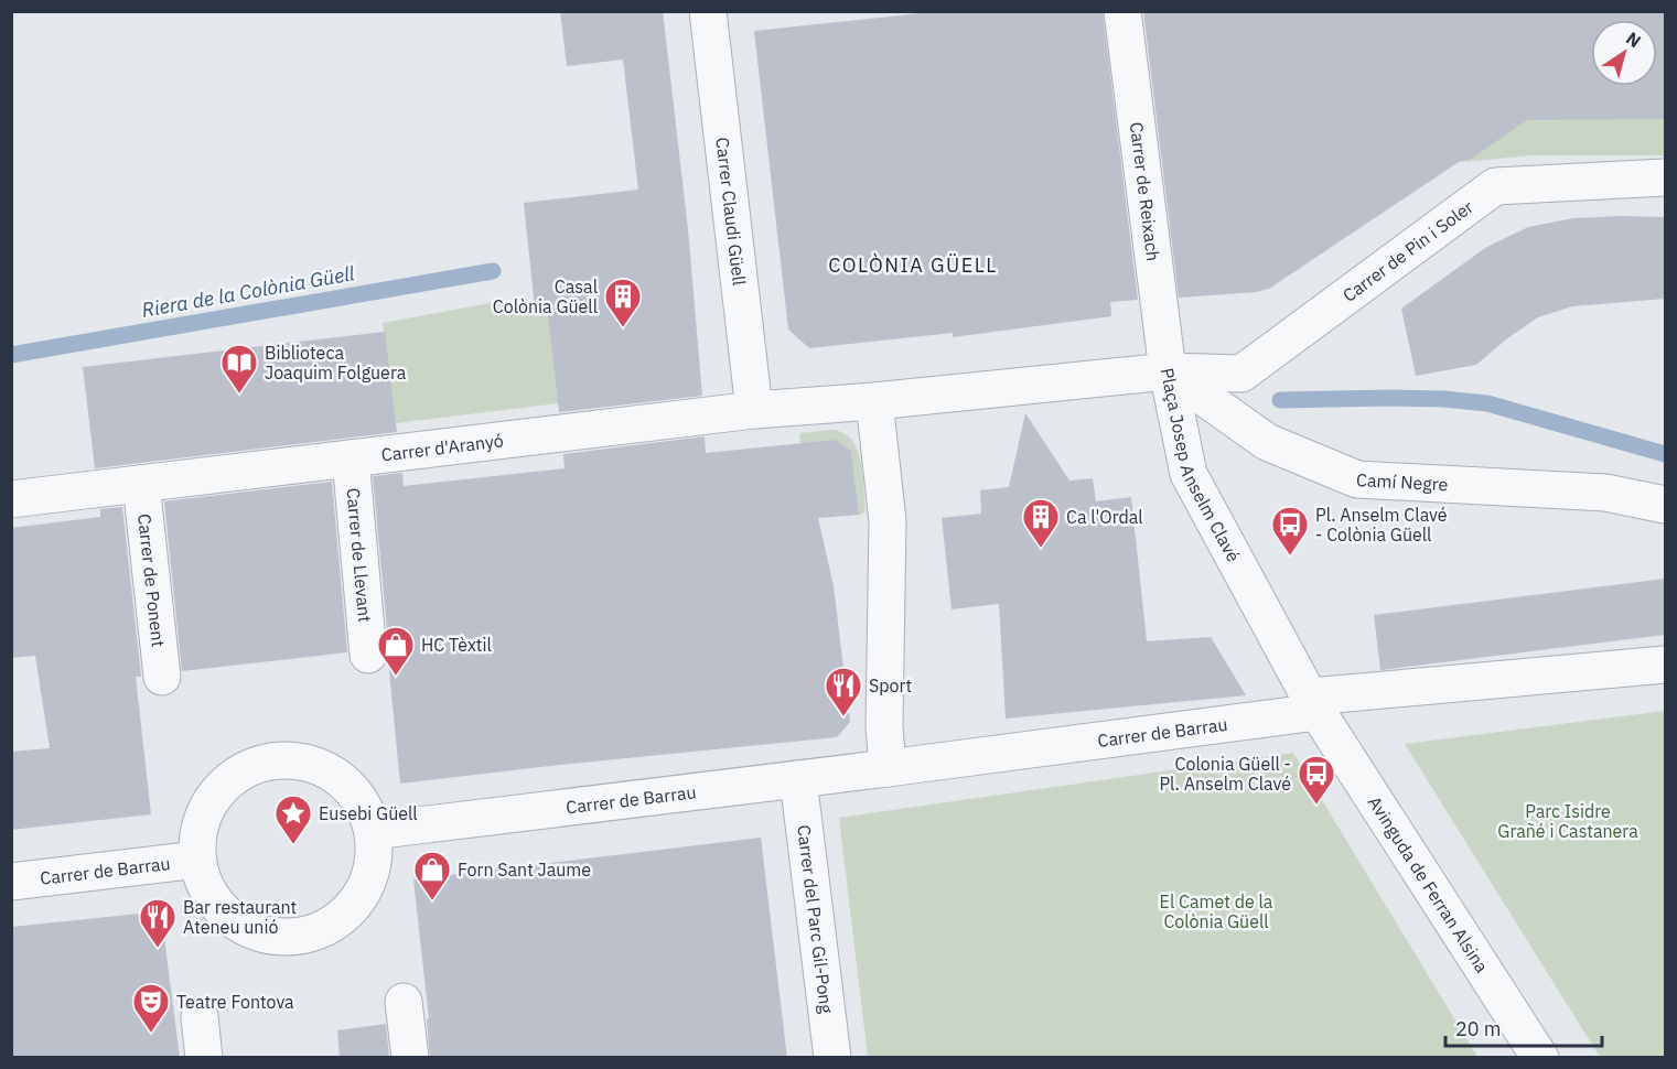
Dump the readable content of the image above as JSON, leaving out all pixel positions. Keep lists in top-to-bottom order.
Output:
{
  "streets": {
    "street": [
      "Carrer de Reixach",
      "Carrer Claudi Güell",
      "Carrer de Pin i Soler",
      "Carrer d'Aranyó",
      "Plaça Josep Anselm Clavé",
      "Camí Negre",
      "Carrer de Llevant",
      "Carrer de Ponent",
      "Carrer de Barrau",
      "Avinguda de Ferran Alsina",
      "Carrer del Parc Gil-Pong"
    ]
  },
  "crossings": [
    ["Carrer de Reixach", "Carrer de Pin i Soler"],
    ["Carrer de Reixach", "Plaça Josep Anselm Clavé"],
    ["Carrer de Reixach", "Camí Negre"],
    ["Carrer Claudi Güell", "Carrer d'Aranyó"],
    ["Carrer de Pin i Soler", "Plaça Josep Anselm Clavé"],
    ["Carrer de Pin i Soler", "Camí Negre"],
    ["Carrer d'Aranyó", "Plaça Josep Anselm Clavé"],
    ["Carrer d'Aranyó", "Carrer de Llevant"],
    ["Carrer d'Aranyó", "Carrer de Ponent"],
    ["Plaça Josep Anselm Clavé", "Camí Negre"],
    ["Plaça Josep Anselm Clavé", "Carrer de Barrau"],
    ["Plaça Josep Anselm Clavé", "Avinguda de Ferran Alsina"],
    ["Carrer de Barrau", "Avinguda de Ferran Alsina"],
    ["Carrer de Barrau", "Carrer del Parc Gil-Pong"]
  ],
  "districts": ["COLÒNIA GÜELL"],
  "water": ["Riera de la Colònia Güell"],
  "parks": ["Parc Isidre Grañé i Castanera", "El Camet de la Colònia Güell"],
  "places": {
    "building": ["Casal Colònia Güell", "Ca l'Ordal"],
    "library": ["Biblioteca Joaquim Folguera"],
    "bus stop": ["Pl. Anselm Clavé - Colònia Güell", "Colonia Güell - Pl. Anselm Clavé"],
    "shop": ["HC Tèxtil", "Forn Sant Jaume"],
    "restaurant": ["Sport", "Bar restaurant Ateneu unió"],
    "place": ["Eusebi Güell"],
    "theatre": ["Teatre Fontova"]
  },
  "scale_bar": "20 m",
  "north": "top right"
}
